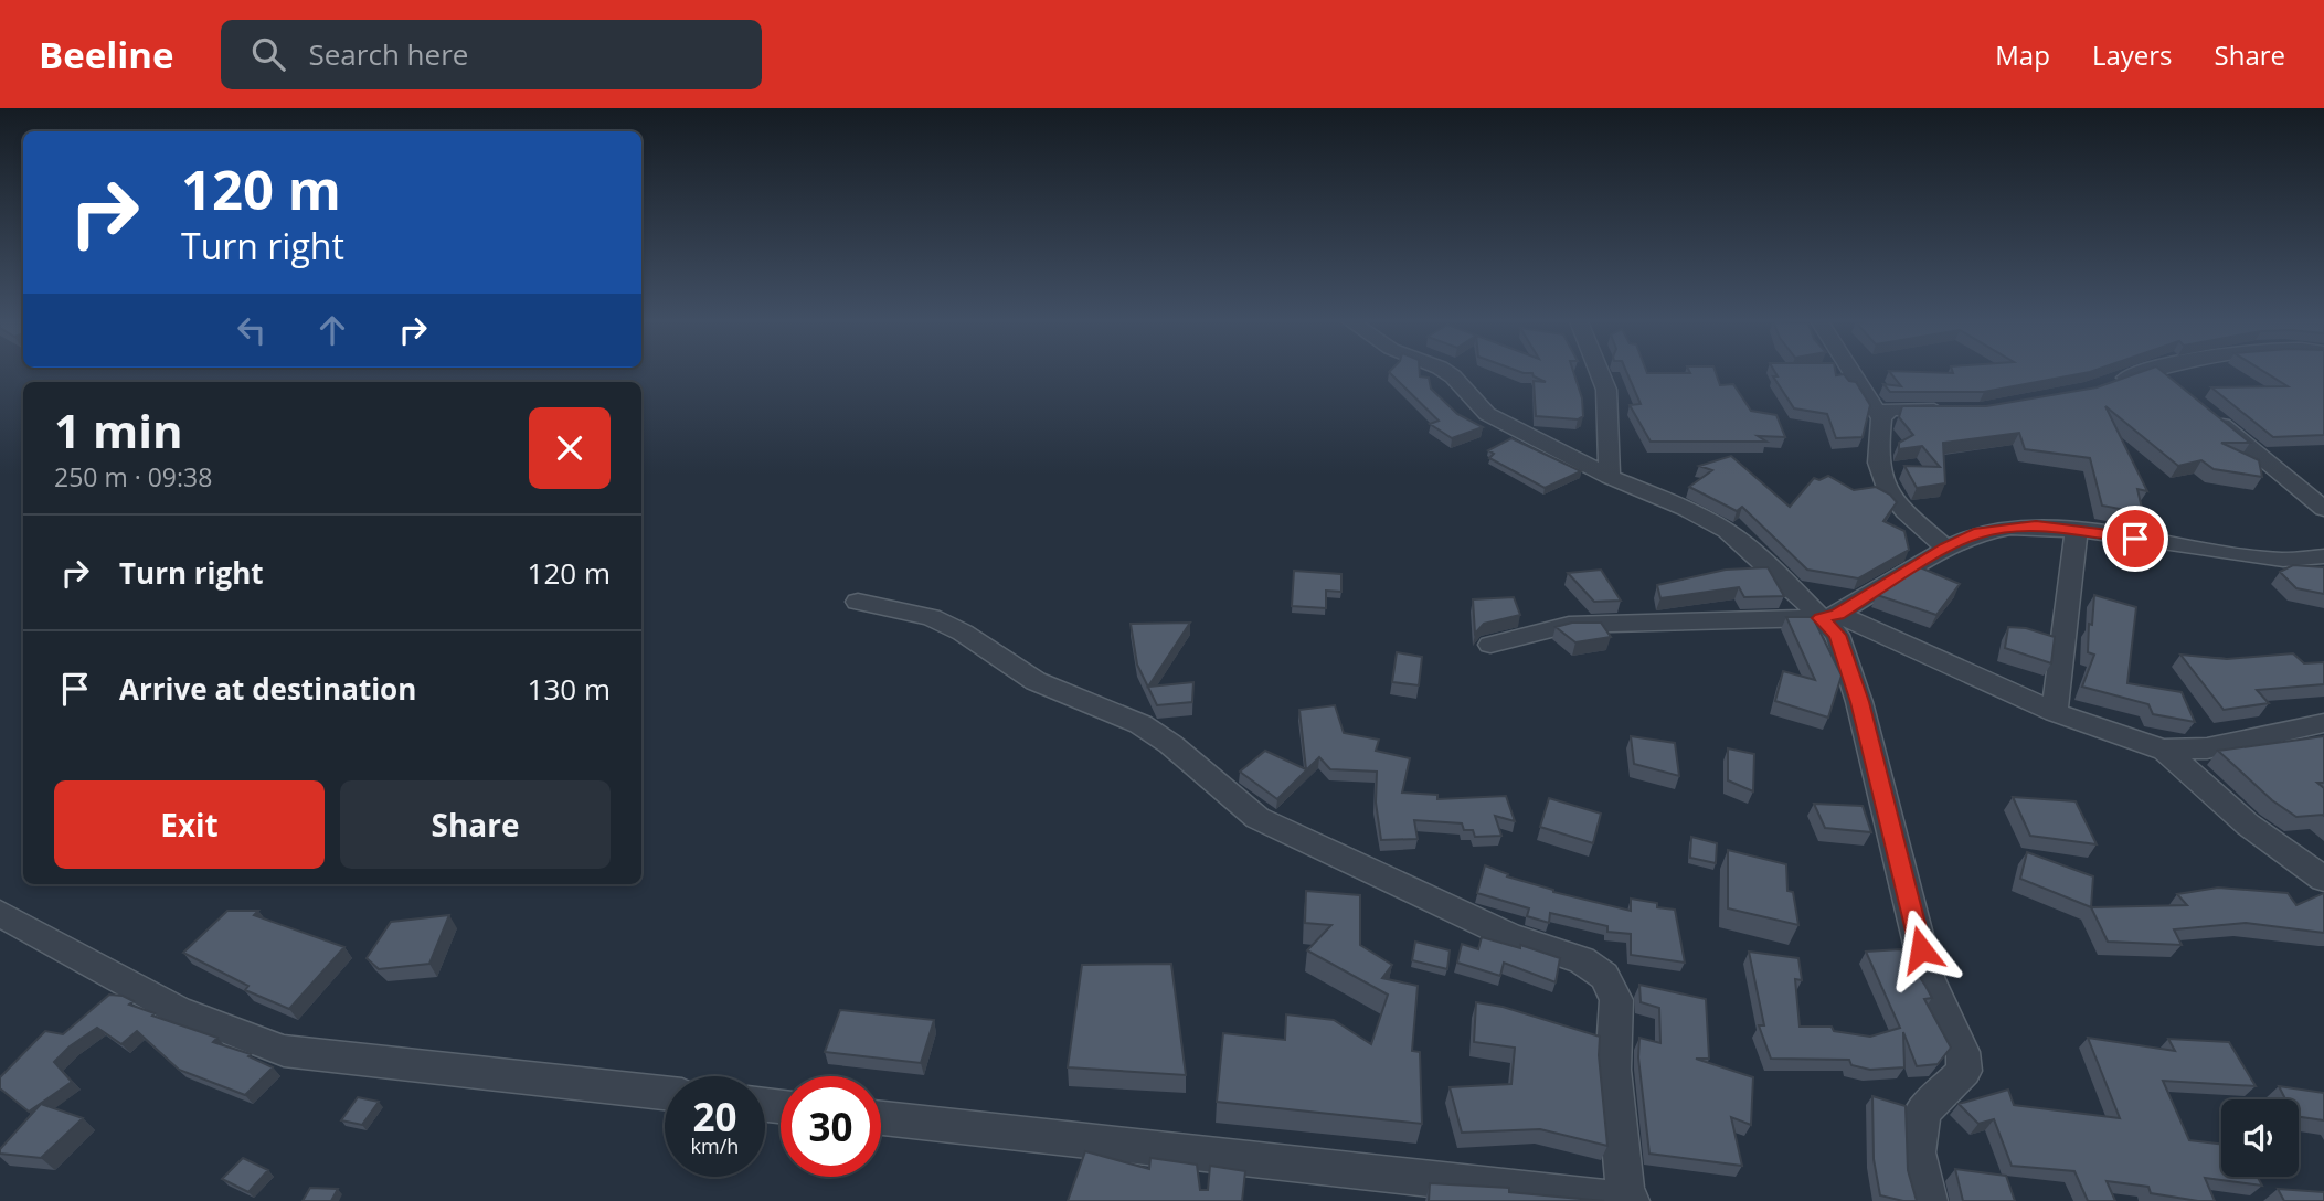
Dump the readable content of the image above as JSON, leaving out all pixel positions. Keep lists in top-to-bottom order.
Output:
{
  "page": {
    "header": "Beeline",
    "search": "Search here",
    "nav": ["Map", "Layers", "Share"],
    "turn": ["120 m", "Turn right"],
    "heading": ["1 min", "250 m · 09:38"],
    "list": [
      {
        "name": "Turn right",
        "value": "120 m"
      },
      {
        "name": "Arrive at destination",
        "value": "130 m"
      }
    ],
    "buttons": ["Exit", "Share"],
    "speed": "20 km/h",
    "limit": "30"
  }
}
